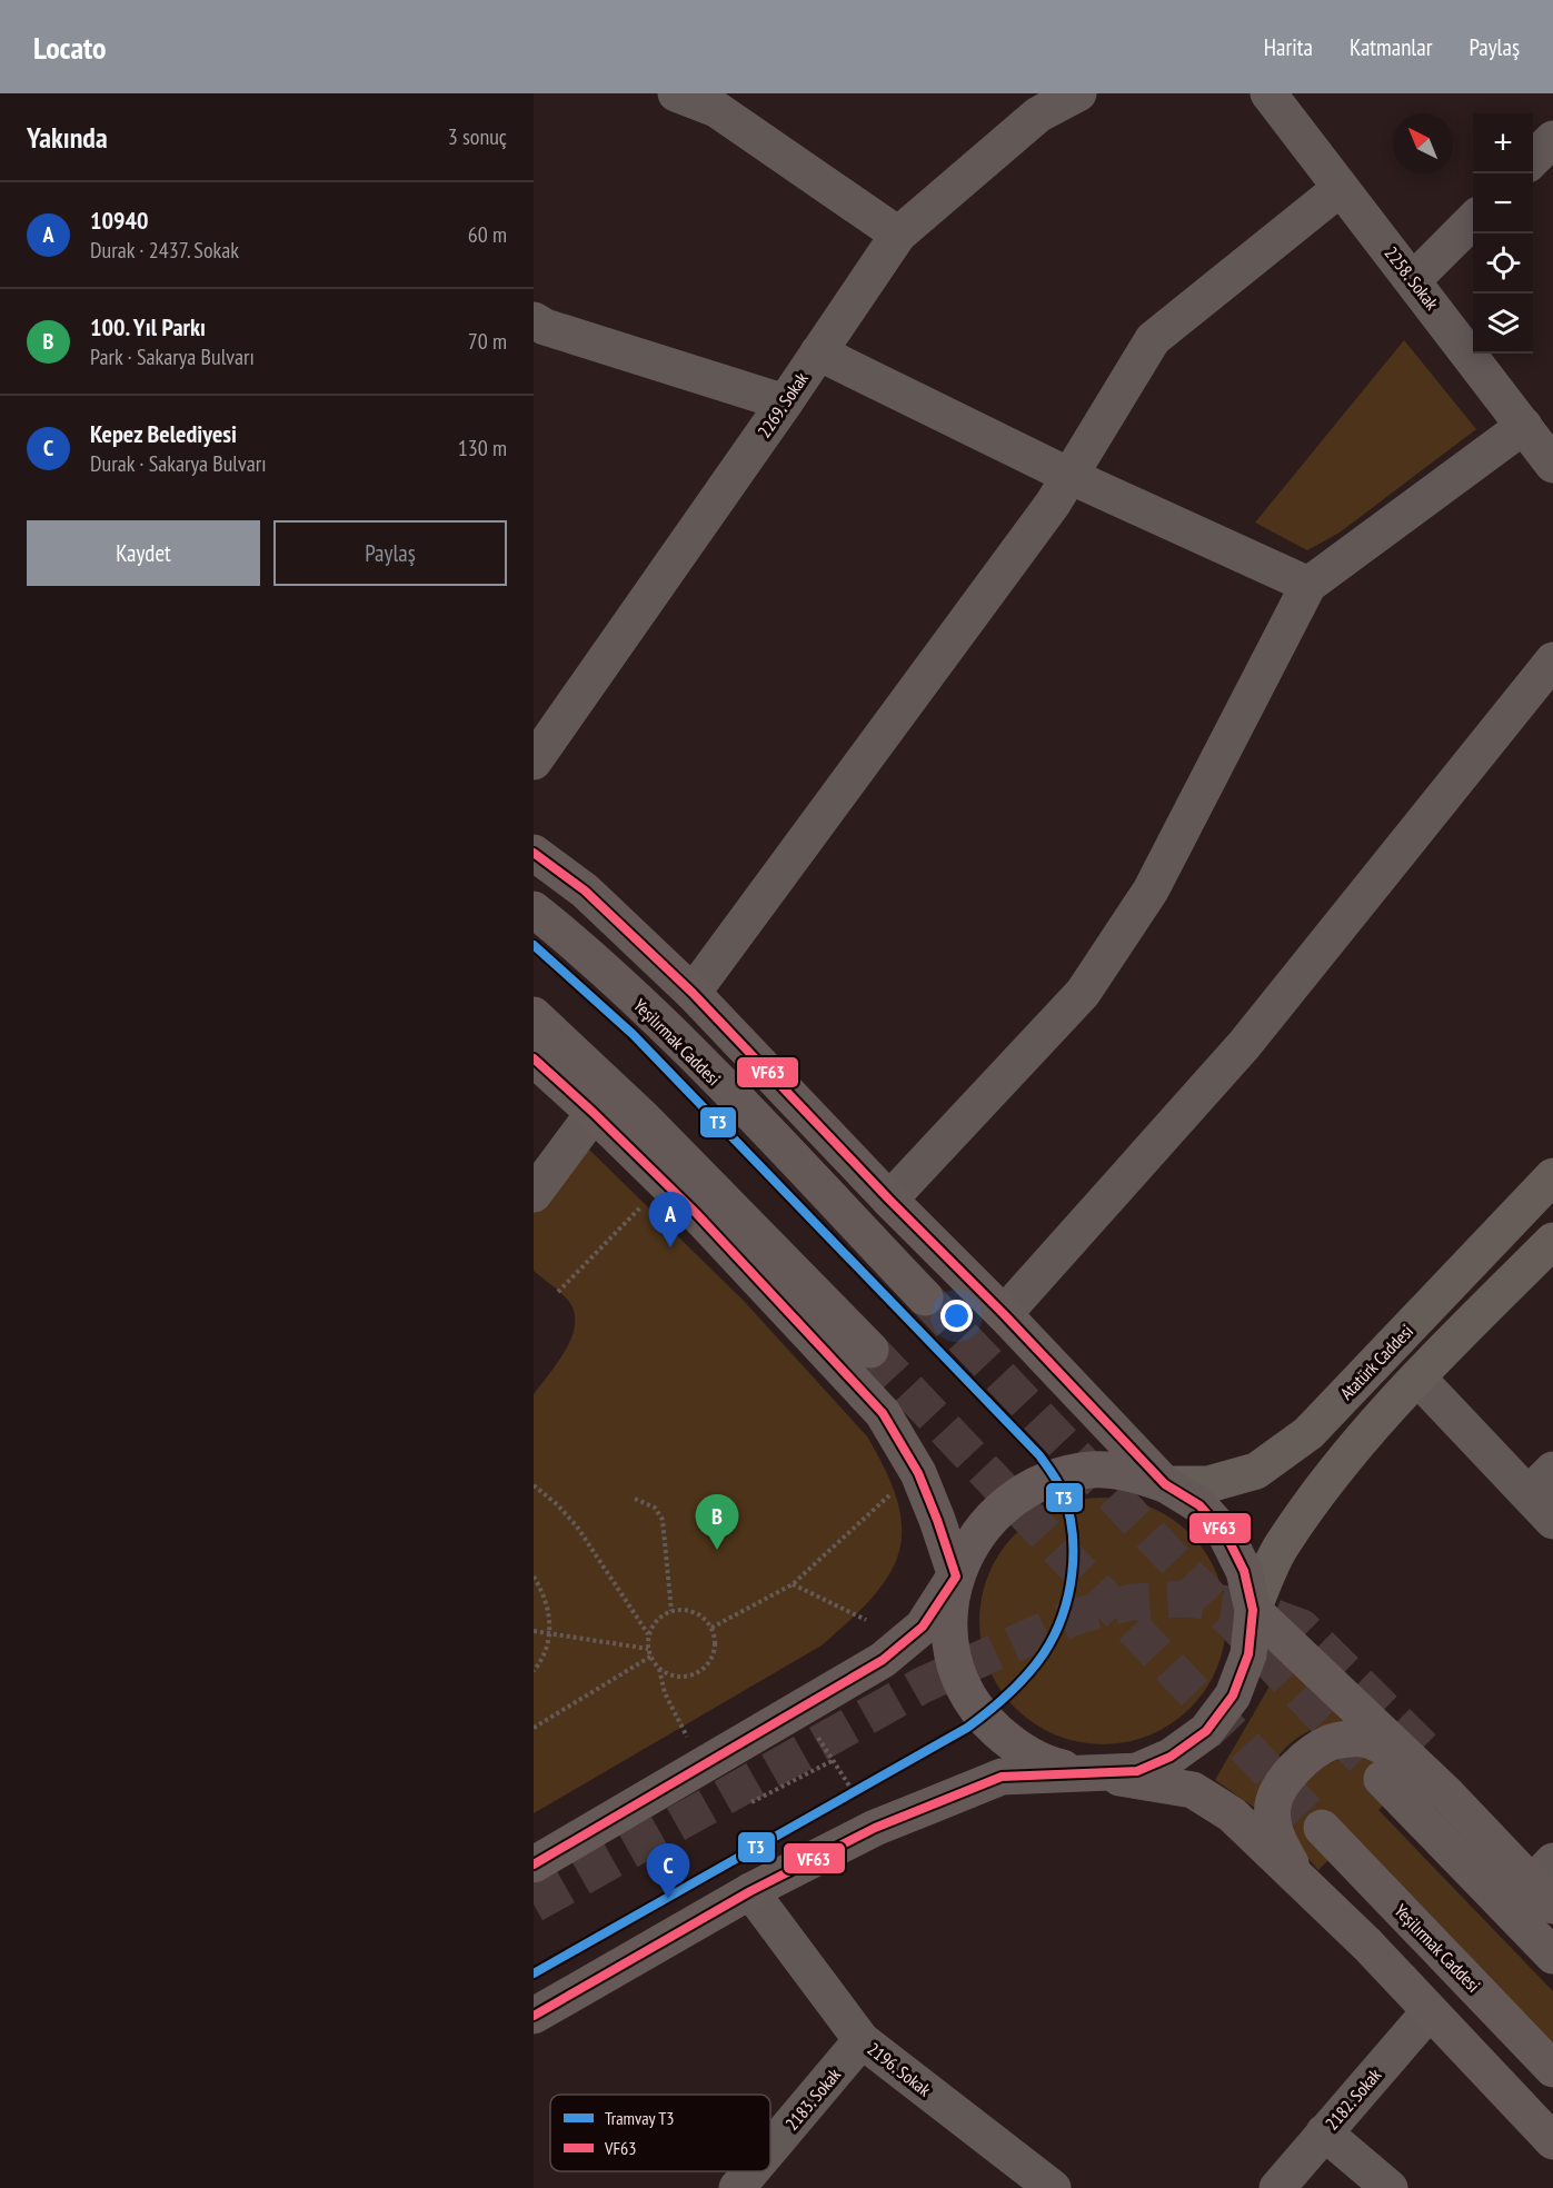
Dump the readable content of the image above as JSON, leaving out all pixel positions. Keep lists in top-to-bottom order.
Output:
{
  "streets": {
    "main road": ["Yeşilırmak Caddesi", "Atatürk Caddesi"],
    "street": [
      "2258. Sokak",
      "2269. Sokak",
      "2196. Sokak",
      "2183. Sokak",
      "2182. Sokak"
    ]
  },
  "crossings": [
    ["2196. Sokak", "2183. Sokak"]
  ],
  "lines": ["transit line VF63", "tram line T3"],
  "legend": ["Tramvay T3", "VF63"],
  "north": "top left",
  "page": {
    "header": "Locato",
    "nav": ["Harita", "Katmanlar", "Paylaş"],
    "heading": ["Yakında", "3 sonuç"],
    "map_buttons": ["+", "−"],
    "list": [
      {
        "mark": "A",
        "name": "10940",
        "note": "Durak · 2437. Sokak",
        "value": "60 m"
      },
      {
        "mark": "B",
        "name": "100. Yıl Parkı",
        "note": "Park · Sakarya Bulvarı",
        "value": "70 m"
      },
      {
        "mark": "C",
        "name": "Kepez Belediyesi",
        "note": "Durak · Sakarya Bulvarı",
        "value": "130 m"
      }
    ],
    "buttons": ["Kaydet", "Paylaş"],
    "pins": ["A", "B", "C"]
  }
}
